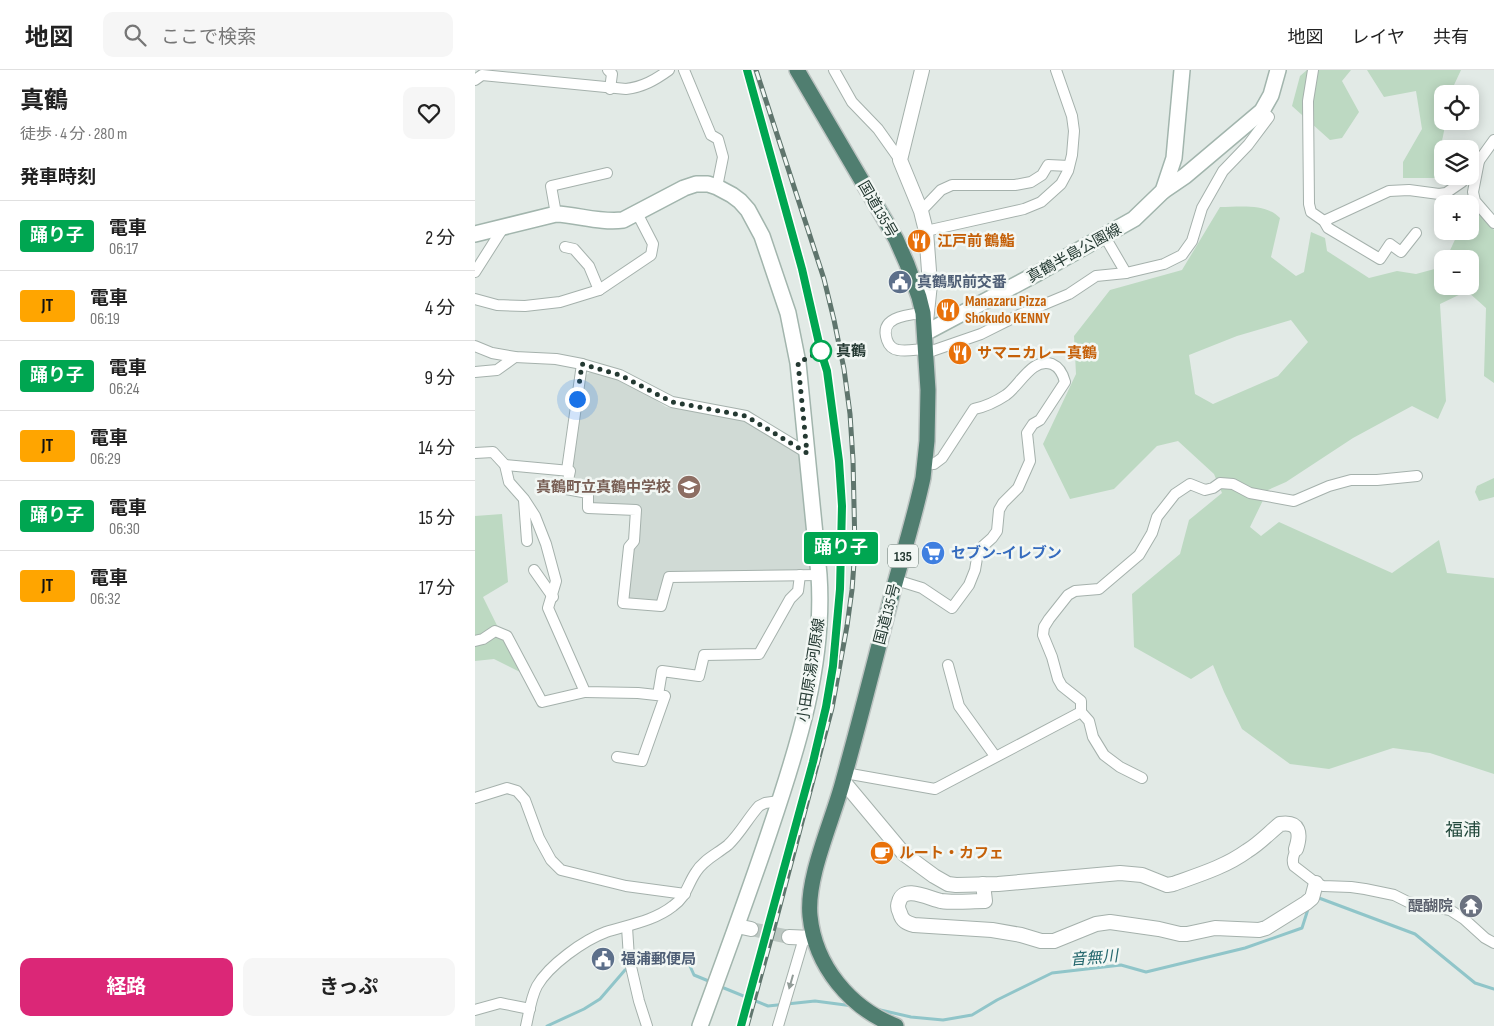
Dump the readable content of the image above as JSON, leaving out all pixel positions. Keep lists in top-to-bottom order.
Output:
{
  "streets": {
    "highway": ["国道135号", "135"],
    "main road": ["真鶴半島公園線", "小田原湯河原線"]
  },
  "crossings": [
    ["国道135号", "真鶴半島公園線"]
  ],
  "districts": ["福浦"],
  "water": ["音無川"],
  "places": {
    "restaurant": ["江戸前 鶴鮨", "Manazaru Pizza Shokudo KENNY", "サマニカレー真鶴"],
    "public building": ["真鶴駅前交番", "福浦郵便局"],
    "other": ["真鶴"],
    "school or university": ["真鶴町立真鶴中学校"],
    "supermarket": ["セブン-イレブン"],
    "cafe": ["ルート・カフェ"],
    "temple": ["醍醐院"]
  },
  "page": {
    "header": "地図",
    "search": "ここで検索",
    "nav": ["地図", "レイヤ", "共有"],
    "heading": [
      ["真鶴", "徒歩 · 4 分 · 280 m"],
      "発車時刻"
    ],
    "on_map": "踊り子",
    "map_buttons": ["+", "−"],
    "list": [
      {
        "mark": "踊り子",
        "name": "電車",
        "note": "06:17",
        "value": "2 分"
      },
      {
        "mark": "JT",
        "name": "電車",
        "note": "06:19",
        "value": "4 分"
      },
      {
        "mark": "踊り子",
        "name": "電車",
        "note": "06:24",
        "value": "9 分"
      },
      {
        "mark": "JT",
        "name": "電車",
        "note": "06:29",
        "value": "14 分"
      },
      {
        "mark": "踊り子",
        "name": "電車",
        "note": "06:30",
        "value": "15 分"
      },
      {
        "mark": "JT",
        "name": "電車",
        "note": "06:32",
        "value": "17 分"
      }
    ],
    "buttons": ["経路", "きっぷ"]
  }
}
